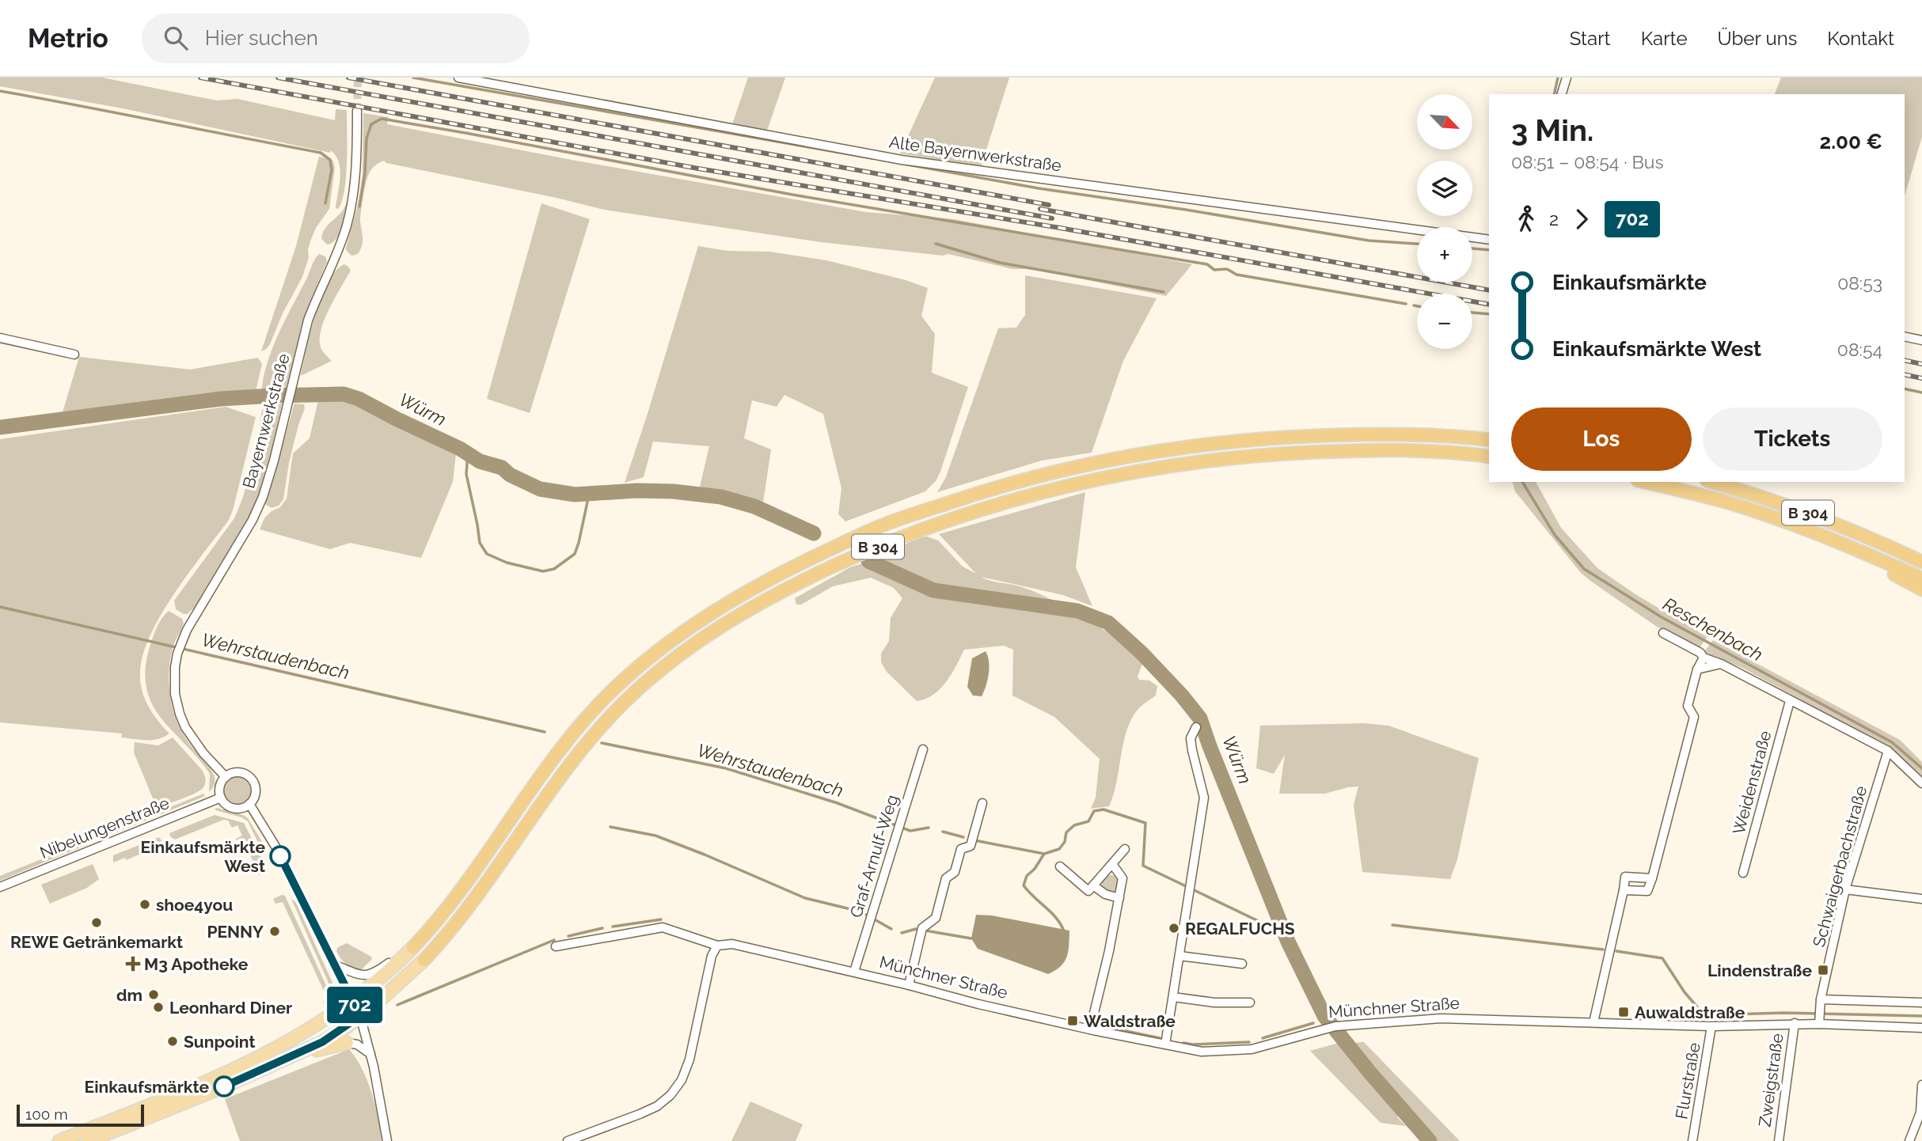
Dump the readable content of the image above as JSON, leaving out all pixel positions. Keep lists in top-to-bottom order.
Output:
{
  "streets": {
    "highway": ["B 304"],
    "street": [
      "Alte Bayernwerkstraße",
      "Bayernwerkstraße",
      "Weidenstraße",
      "Nibelungenstraße",
      "Graf-Arnulf-Weg",
      "Schwaigerbachstraße",
      "Münchner Straße",
      "Zweigstraße",
      "Flurstraße"
    ]
  },
  "crossings": [
    ["Bayernwerkstraße", "Nibelungenstraße"],
    ["Graf-Arnulf-Weg", "Münchner Straße"],
    ["Schwaigerbachstraße", "Münchner Straße"],
    ["Münchner Straße", "Zweigstraße"],
    ["Münchner Straße", "Flurstraße"]
  ],
  "water": ["Würm", "Reschenbach", "Wehrstaudenbach"],
  "places": {
    "other": [
      "Einkaufsmärkte West",
      "shoe4you",
      "REWE Getränkemarkt",
      "REGALFUCHS",
      "PENNY",
      "dm",
      "Leonhard Diner",
      "Sunpoint",
      "Einkaufsmärkte"
    ],
    "health": ["M3 Apotheke"],
    "transit": ["Lindenstraße", "Auwaldstraße", "Waldstraße"]
  },
  "lines": ["bus line 702"],
  "scale_bar": "100 m",
  "north": "bottom right",
  "page": {
    "header": "Metrio",
    "search": "Hier suchen",
    "nav": [
      "Start",
      "Karte",
      "Über uns",
      "Kontakt"
    ],
    "on_map": "702",
    "map_buttons": ["+", "−"],
    "heading": ["3 Min.", "08:51 – 08:54 · Bus", "2.00 €"],
    "legs": ["2", "702"],
    "list": [
      {
        "name": "Einkaufsmärkte",
        "value": "08:53"
      },
      {
        "name": "Einkaufsmärkte West",
        "value": "08:54"
      }
    ],
    "buttons": ["Los", "Tickets"],
    "scale": "100 m"
  }
}
